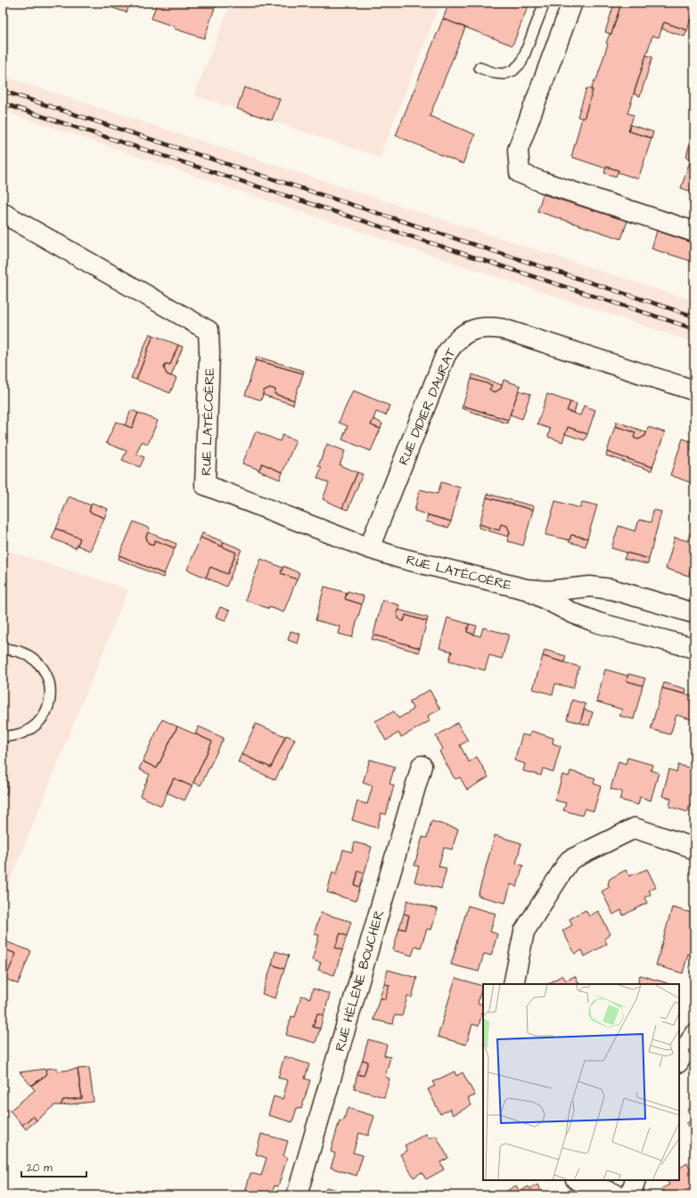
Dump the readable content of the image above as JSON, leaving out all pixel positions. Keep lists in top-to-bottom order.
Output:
{
  "streets": {
    "street": ["RUE DIDIER DAURAT", "RUE LATÉCOÈRE", "RUE HÉLÈNE BOUCHER"]
  },
  "crossings": [
    ["RUE DIDIER DAURAT", "RUE LATÉCOÈRE"]
  ],
  "scale_bar": "20 m"
}
